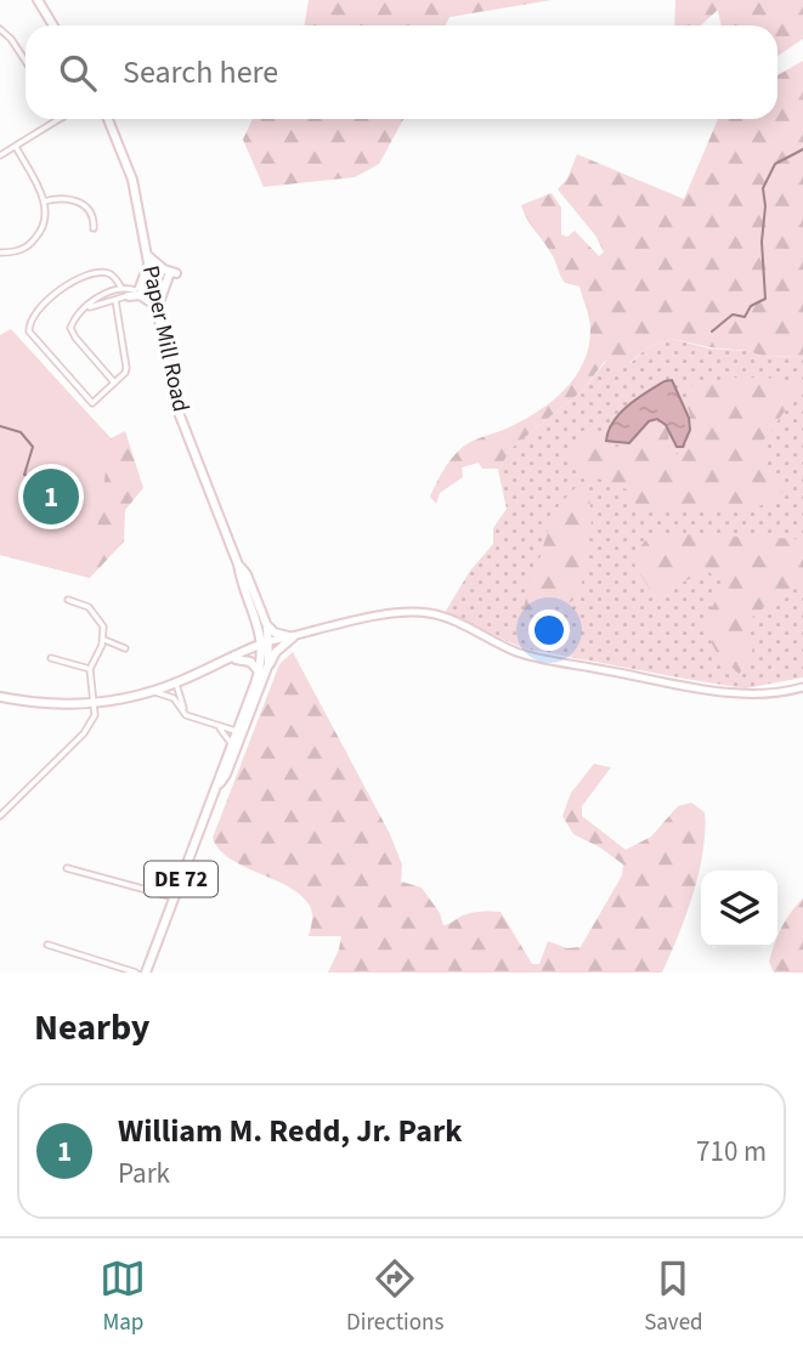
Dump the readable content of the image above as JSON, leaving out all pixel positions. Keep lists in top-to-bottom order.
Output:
{
  "streets": {
    "main road": ["Paper Mill Road", "DE 72"]
  },
  "page": {
    "search": "Search here",
    "pins": "1",
    "heading": "Nearby",
    "list": [
      {
        "mark": "1",
        "name": "William M. Redd, Jr. Park",
        "note": "Park",
        "value": "710 m"
      }
    ],
    "nav": ["Map", "Directions", "Saved"]
  }
}
